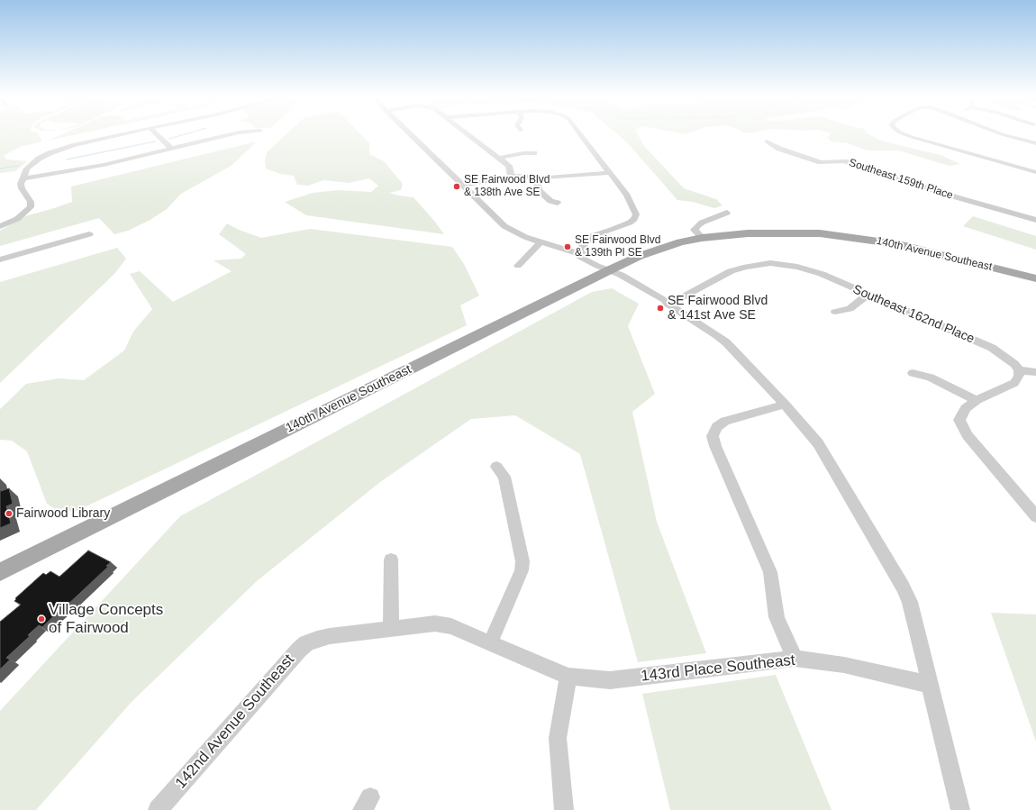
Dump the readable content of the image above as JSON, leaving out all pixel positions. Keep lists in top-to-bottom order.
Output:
{
  "streets": {
    "main road": ["140th Avenue Southeast"],
    "street": [
      "Southeast 159th Place",
      "Southeast 162nd Place",
      "143rd Place Southeast",
      "142nd Avenue Southeast"
    ]
  },
  "crossings": [
    ["143rd Place Southeast", "142nd Avenue Southeast"]
  ],
  "places": [
    "SE Fairwood Blvd & 138th Ave SE",
    "SE Fairwood Blvd & 139th Pl SE",
    "SE Fairwood Blvd & 141st Ave SE",
    "Fairwood Library",
    "Village Concepts of Fairwood"
  ]
}
